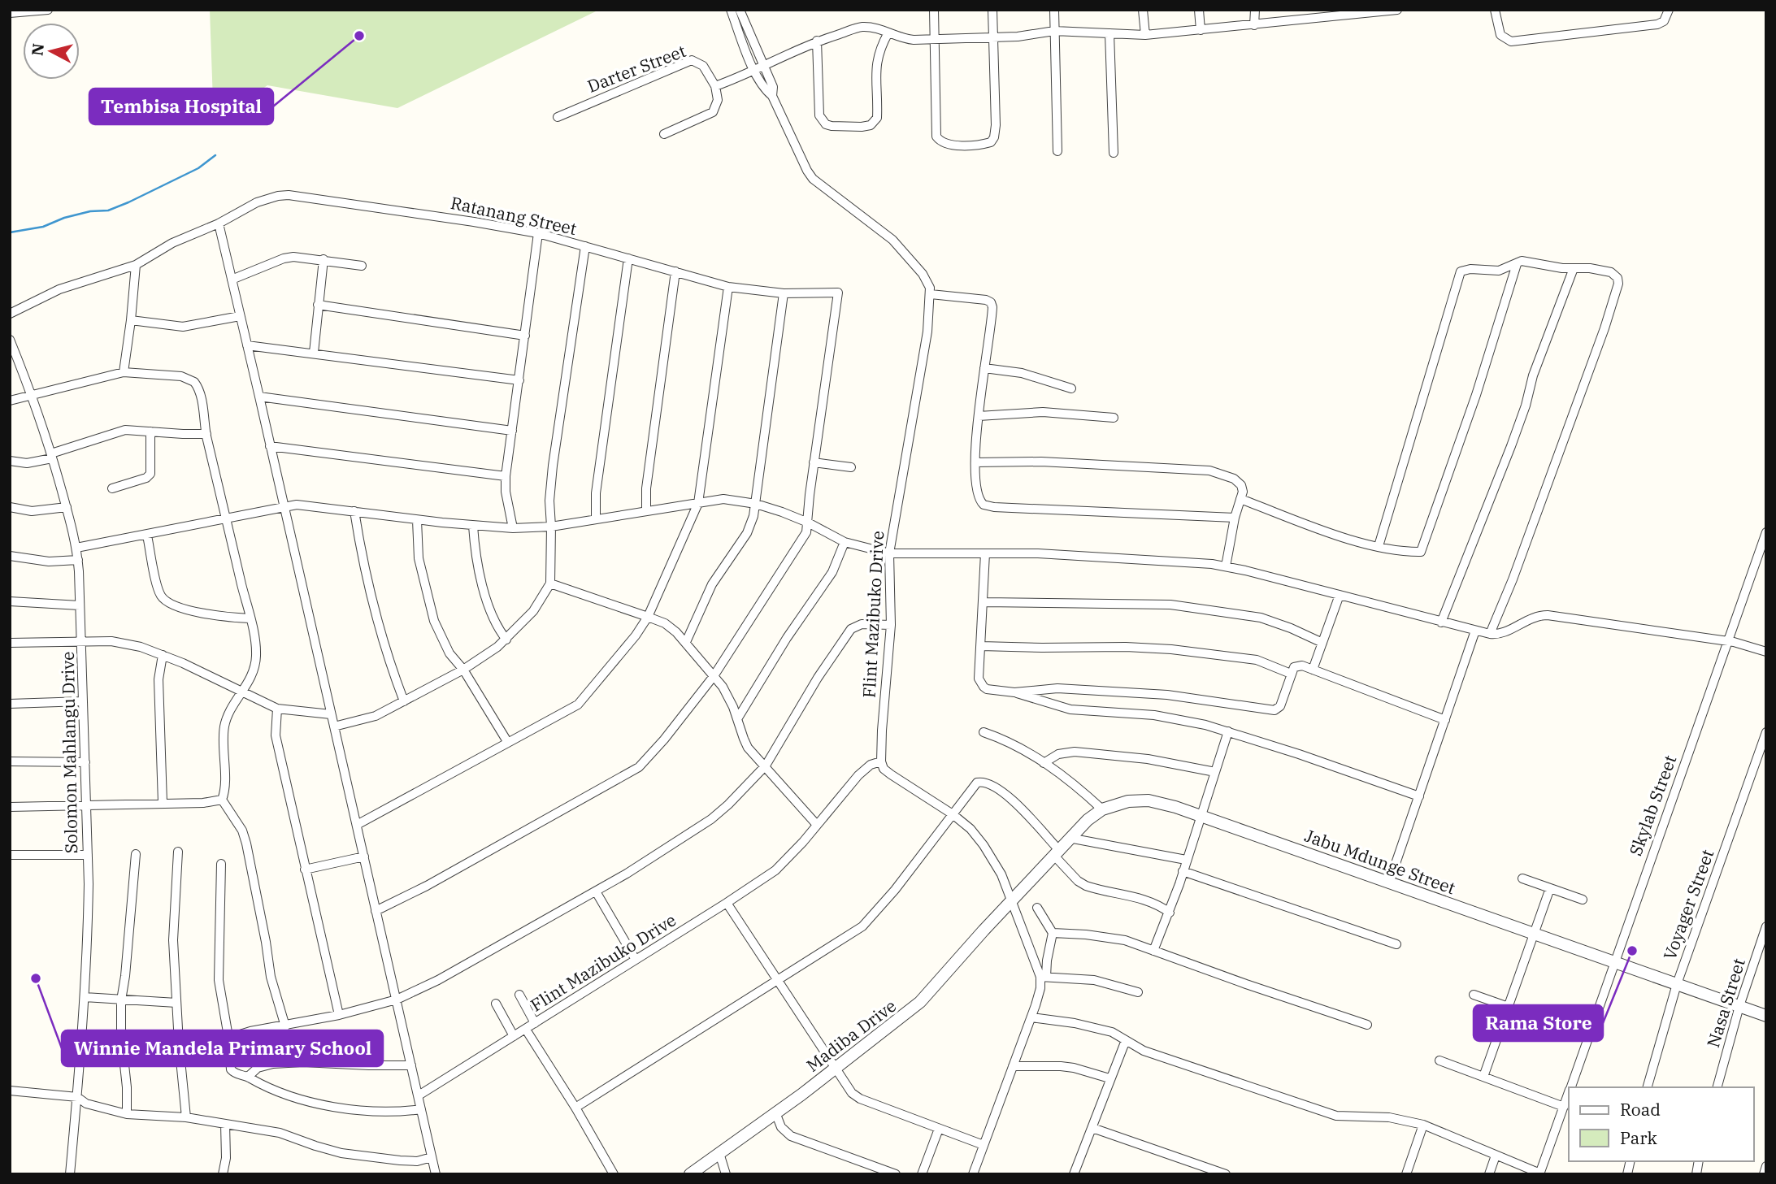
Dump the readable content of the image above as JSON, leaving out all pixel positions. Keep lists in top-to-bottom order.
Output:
{
  "streets": {
    "street": [
      "Darter Street",
      "Ratanang Street",
      "Flint Mazibuko Drive",
      "Solomon Mahlangu Drive",
      "Skylab Street",
      "Jabu Mdunge Street",
      "Voyager Street",
      "Nasa Street",
      "Madiba Drive"
    ]
  },
  "crossings": [
    ["Skylab Street", "Jabu Mdunge Street"],
    ["Jabu Mdunge Street", "Voyager Street"],
    ["Jabu Mdunge Street", "Nasa Street"],
    ["Jabu Mdunge Street", "Madiba Drive"]
  ],
  "places": ["Tembisa Hospital", "Rama Store", "Winnie Mandela Primary School"],
  "legend": ["Road", "Park"],
  "north": "left"
}
